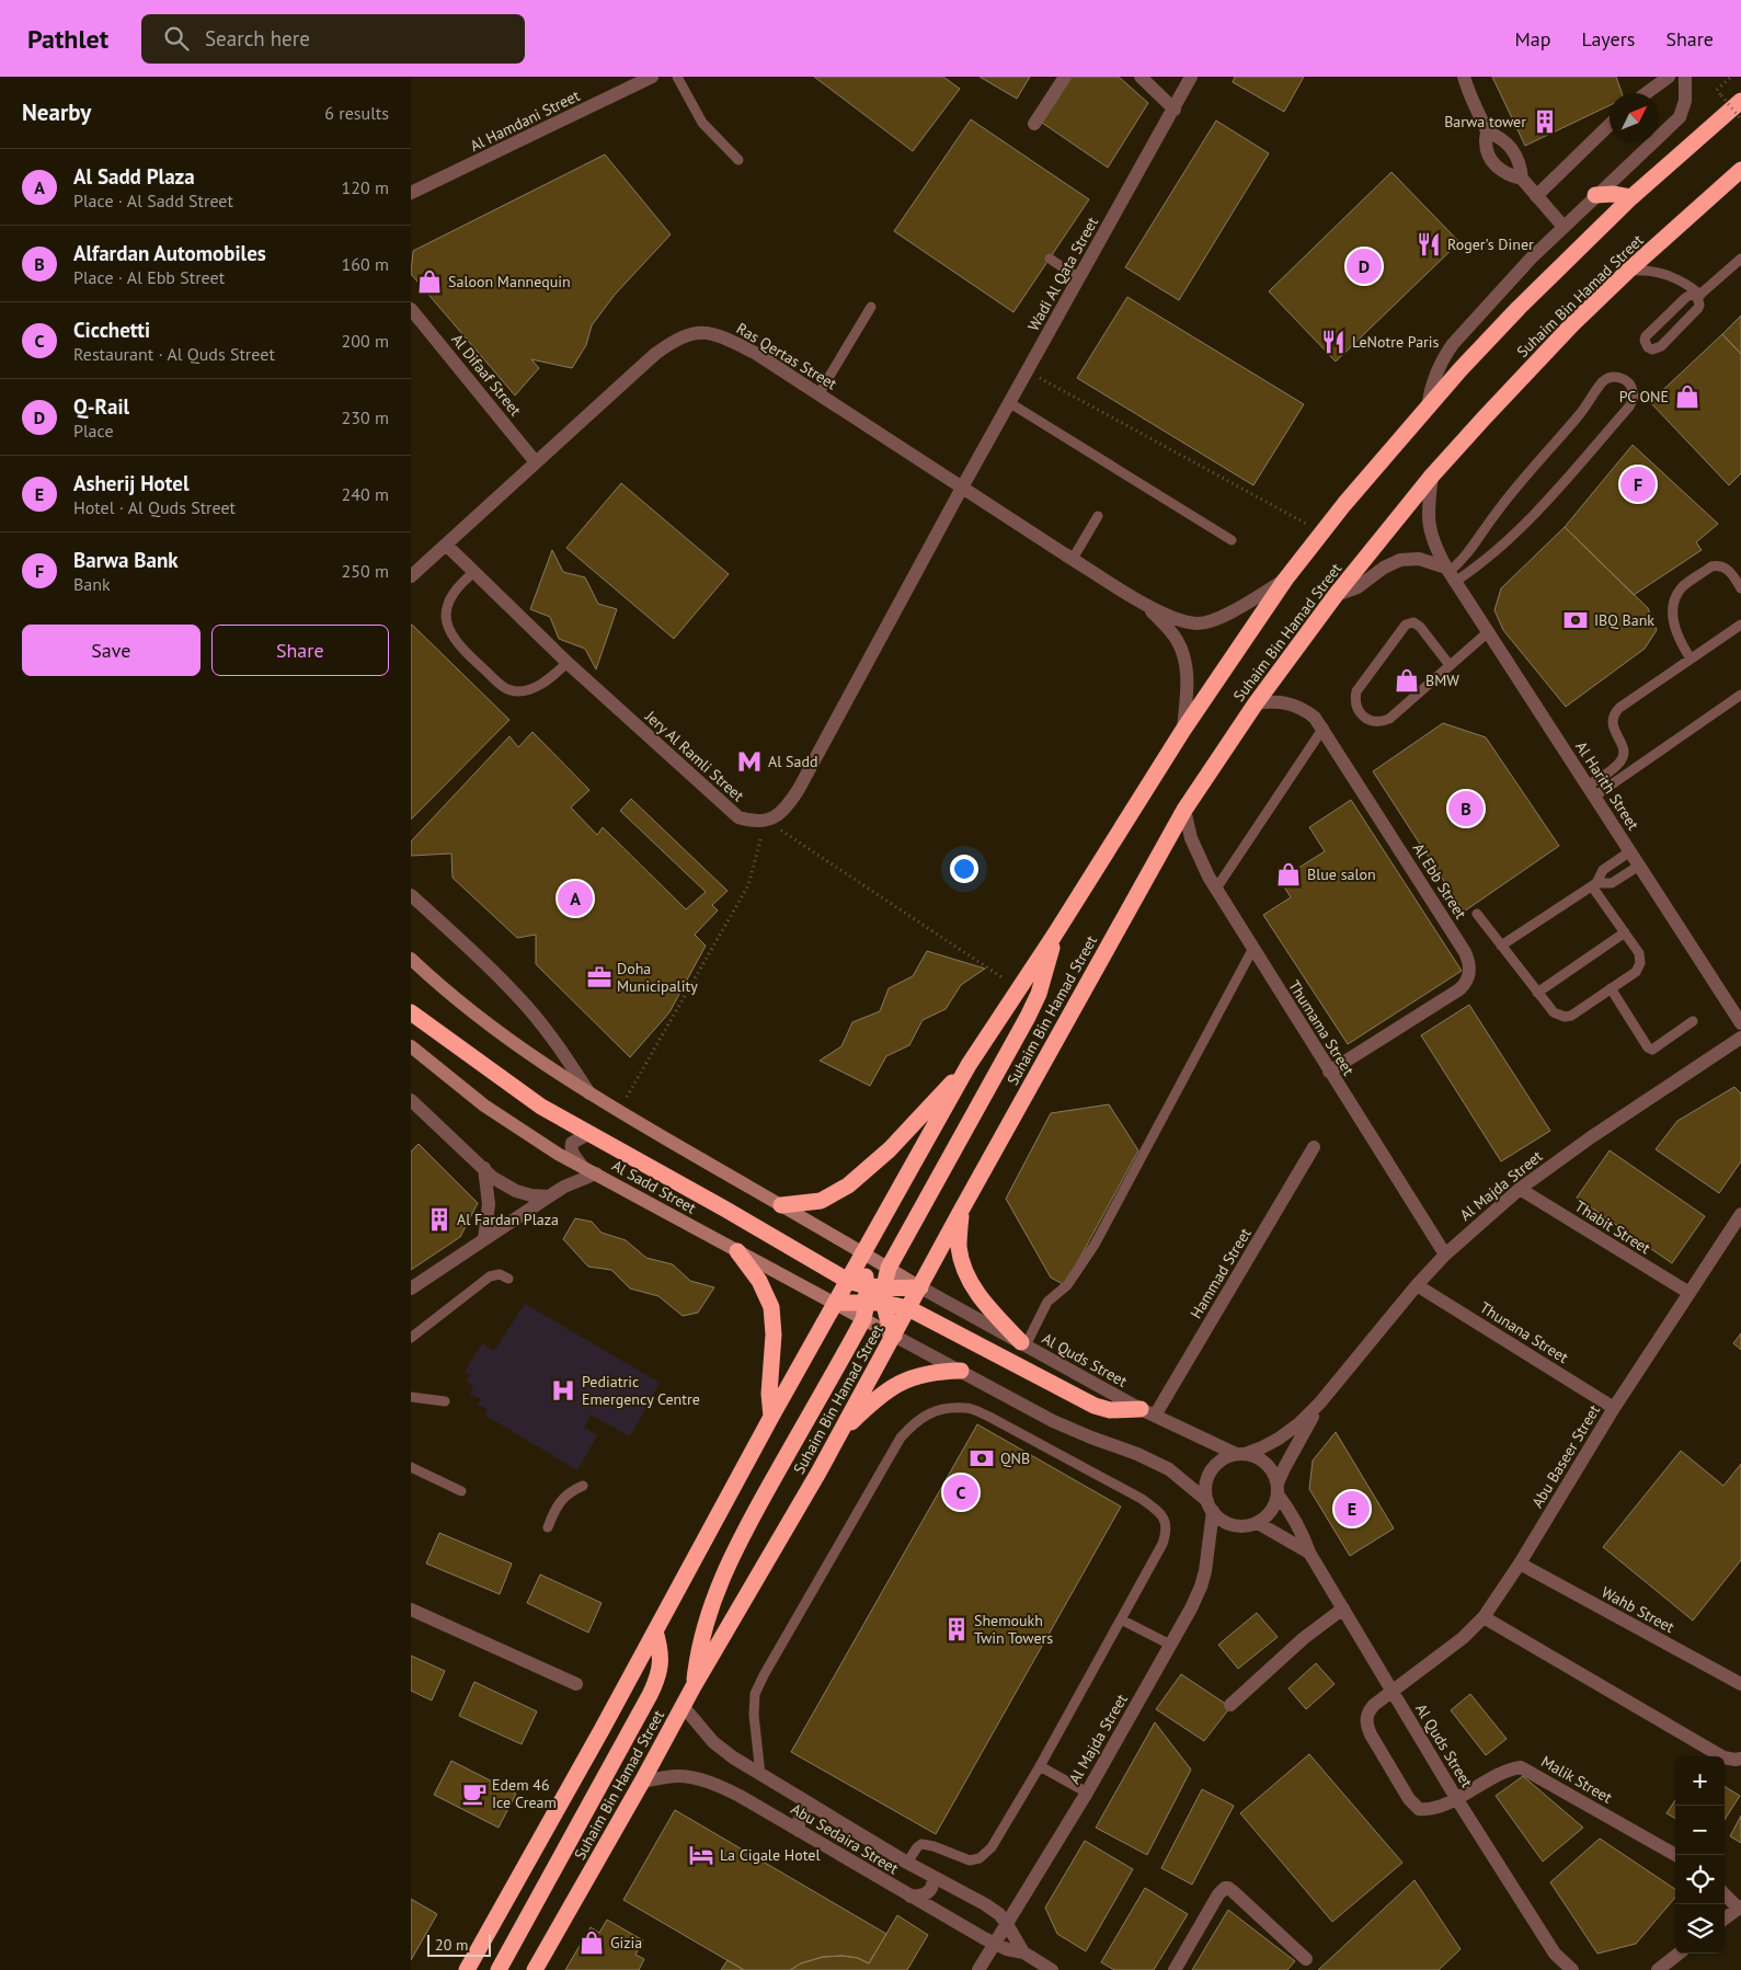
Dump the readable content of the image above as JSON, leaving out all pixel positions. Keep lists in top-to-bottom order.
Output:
{
  "streets": {
    "highway": ["Suhaim Bin Hamad Street"],
    "main road": ["Al Sadd Street"],
    "street": [
      "Al Hamdani Street",
      "Wadi Al Qata Street",
      "Ras Qertas Street",
      "Al Difaaf Street",
      "Jery Al Ramli Street",
      "Al Harith Street",
      "Al Ebb Street",
      "Thumama Street",
      "Al Majda Street",
      "Thabit Street",
      "Hammad Street",
      "Thunana Street",
      "Al Quds Street",
      "Abu Baseer Street",
      "Wahb Street",
      "Malik Street",
      "Abu Sedaira Street"
    ]
  },
  "crossings": [
    ["Wadi Al Qata Street", "Ras Qertas Street"],
    ["Suhaim Bin Hamad Street", "Ras Qertas Street"],
    ["Suhaim Bin Hamad Street", "Al Harith Street"],
    ["Suhaim Bin Hamad Street", "Al Ebb Street"],
    ["Suhaim Bin Hamad Street", "Thumama Street"],
    ["Suhaim Bin Hamad Street", "Al Sadd Street"],
    ["Suhaim Bin Hamad Street", "Al Quds Street"],
    ["Suhaim Bin Hamad Street", "Abu Sedaira Street"],
    ["Ras Qertas Street", "Al Difaaf Street"],
    ["Ras Qertas Street", "Jery Al Ramli Street"],
    ["Al Ebb Street", "Thumama Street"],
    ["Thumama Street", "Al Majda Street"],
    ["Al Majda Street", "Thabit Street"],
    ["Al Majda Street", "Thunana Street"],
    ["Al Majda Street", "Al Quds Street"],
    ["Al Majda Street", "Abu Sedaira Street"],
    ["Thabit Street", "Abu Baseer Street"],
    ["Hammad Street", "Al Quds Street"],
    ["Thunana Street", "Abu Baseer Street"],
    ["Al Quds Street", "Abu Baseer Street"],
    ["Al Quds Street", "Malik Street"],
    ["Abu Baseer Street", "Wahb Street"],
    ["Abu Baseer Street", "Malik Street"]
  ],
  "places": {
    "building": ["Barwa tower", "Al Fardan Plaza", "Shemoukh Twin Towers"],
    "restaurant": ["Roger's Diner", "LeNotre Paris"],
    "shop": [
      "Saloon Mannequin",
      "PC ONE",
      "BMW",
      "Blue salon",
      "Gizia"
    ],
    "bank": ["IBQ Bank", "QNB"],
    "metro station": ["Al Sadd"],
    "office": ["Doha Municipality"],
    "hospital": ["Pediatric Emergency Centre"],
    "cafe": ["Edem 46 Ice Cream"],
    "hotel": ["La Cigale Hotel"]
  },
  "scale_bar": "20 m",
  "north": "top right",
  "page": {
    "header": "Pathlet",
    "search": "Search here",
    "nav": ["Map", "Layers", "Share"],
    "heading": ["Nearby", "6 results"],
    "list": [
      {
        "mark": "A",
        "name": "Al Sadd Plaza",
        "note": "Place · Al Sadd Street",
        "value": "120 m"
      },
      {
        "mark": "B",
        "name": "Alfardan Automobiles",
        "note": "Place · Al Ebb Street",
        "value": "160 m"
      },
      {
        "mark": "C",
        "name": "Cicchetti",
        "note": "Restaurant · Al Quds Street",
        "value": "200 m"
      },
      {
        "mark": "D",
        "name": "Q-Rail",
        "note": "Place",
        "value": "230 m"
      },
      {
        "mark": "E",
        "name": "Asherij Hotel",
        "note": "Hotel · Al Quds Street",
        "value": "240 m"
      },
      {
        "mark": "F",
        "name": "Barwa Bank",
        "note": "Bank",
        "value": "250 m"
      }
    ],
    "pins": [
      "D",
      "F",
      "B",
      "A",
      "C",
      "E"
    ],
    "buttons": ["Save", "Share"],
    "map_buttons": ["+", "−"],
    "scale": "20 m"
  }
}
